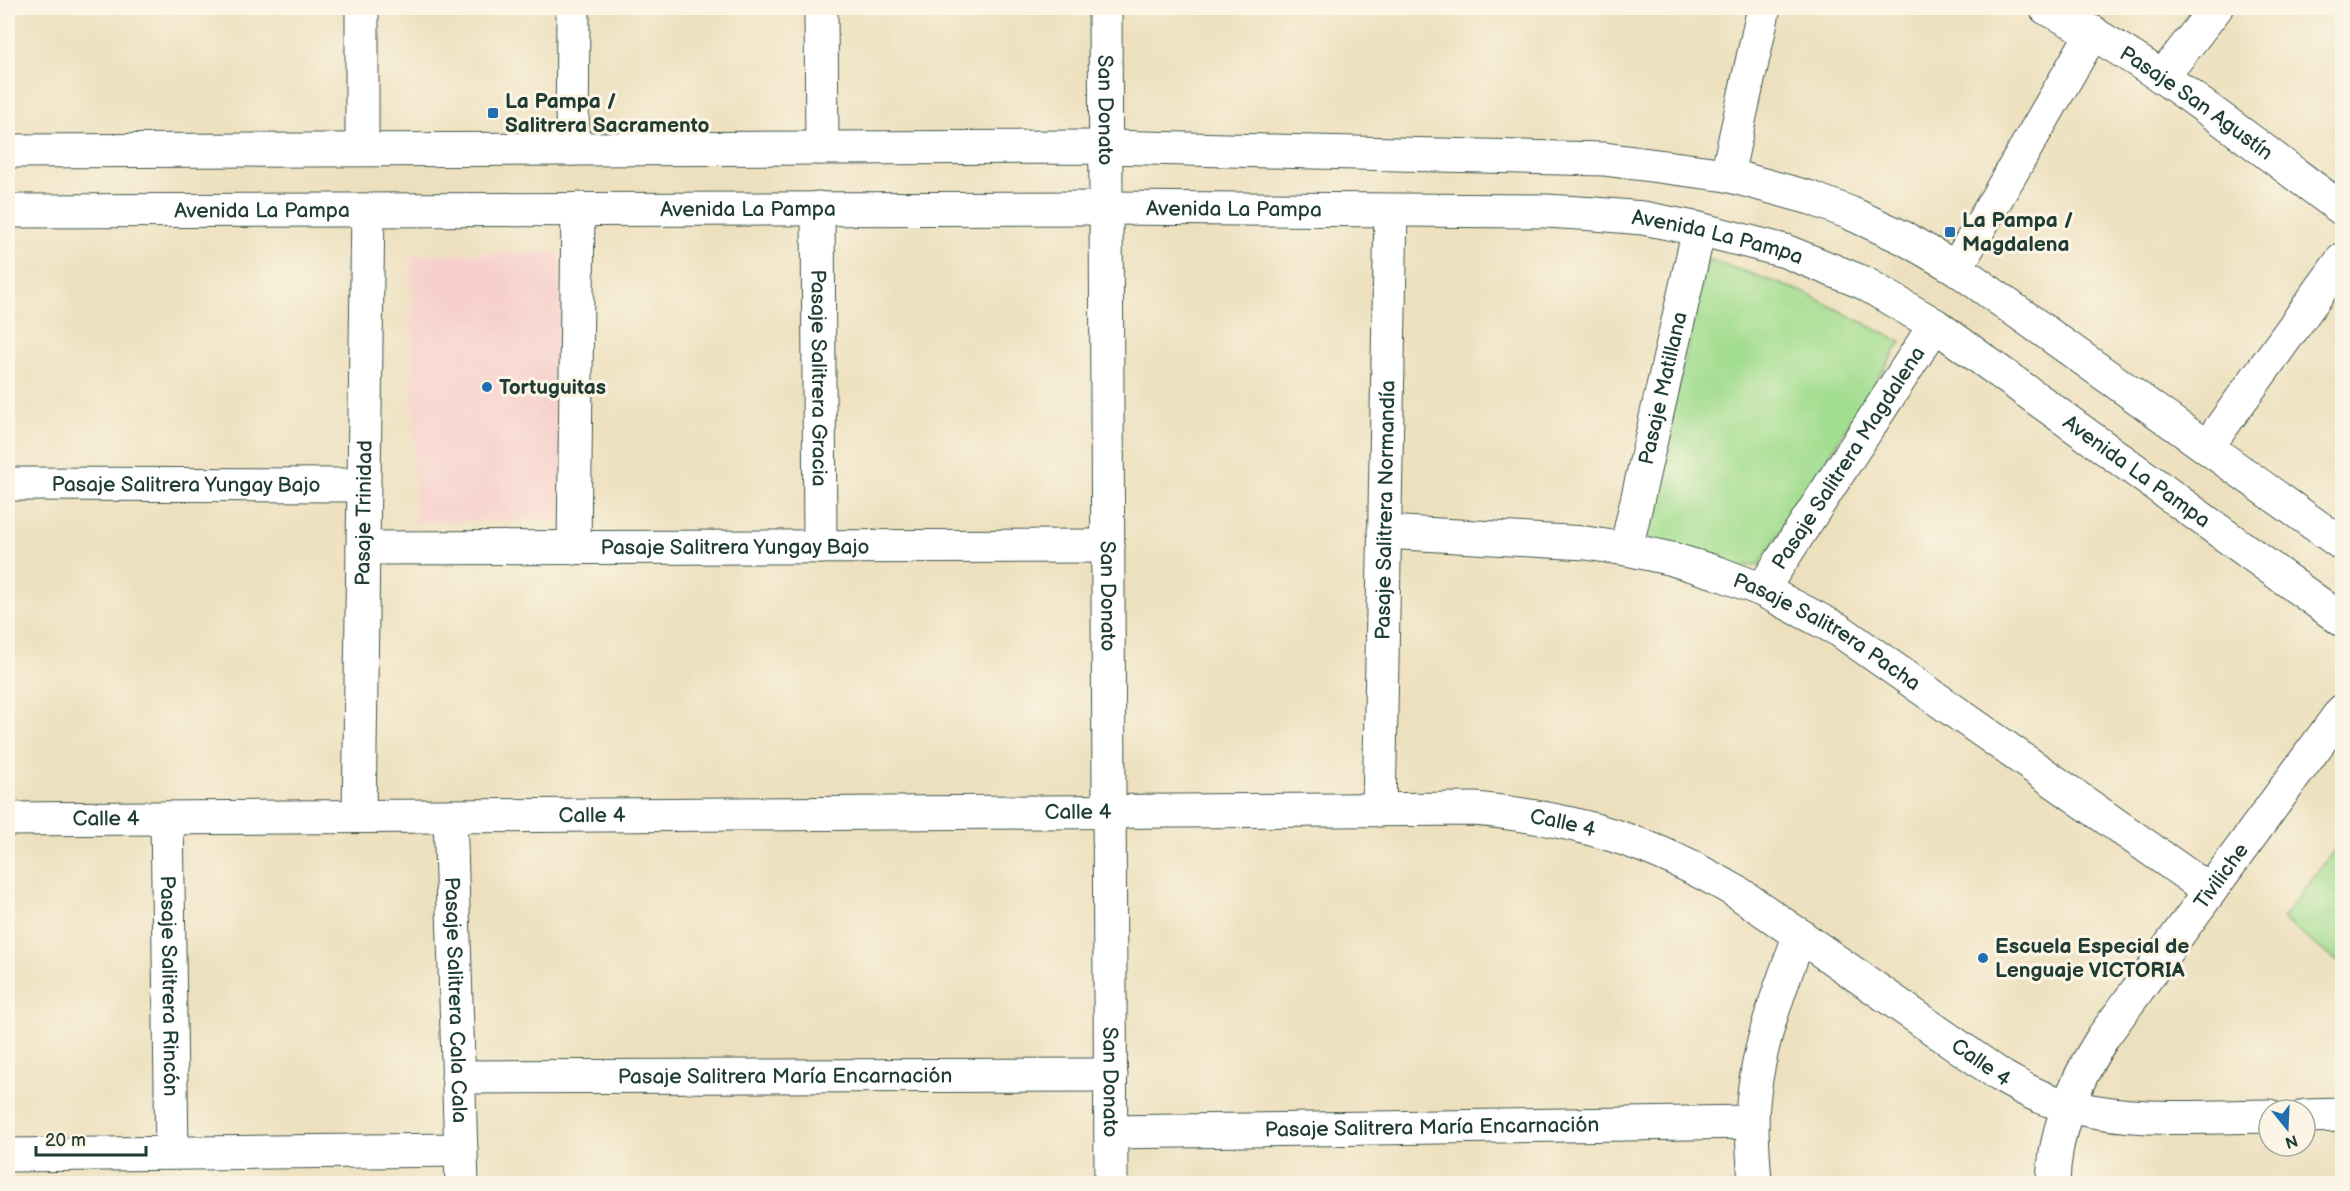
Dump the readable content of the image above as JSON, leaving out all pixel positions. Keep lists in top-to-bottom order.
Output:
{
  "streets": {
    "street": [
      "Pasaje San Agustín",
      "San Donato",
      "Avenida La Pampa",
      "Pasaje Salitrera Gracia",
      "Pasaje Matillana",
      "Pasaje Salitrera Magdalena",
      "Pasaje Salitrera Yungay Bajo",
      "Pasaje Salitrera Normandía",
      "Pasaje Trinidad",
      "Pasaje Salitrera Pacha",
      "Calle 4",
      "Tiviliche",
      "Pasaje Salitrera Rincón",
      "Pasaje Salitrera Cala Cala",
      "Pasaje Salitrera María Encarnación"
    ]
  },
  "crossings": [
    ["San Donato", "Avenida La Pampa"],
    ["San Donato", "Pasaje Salitrera Yungay Bajo"],
    ["San Donato", "Calle 4"],
    ["San Donato", "Pasaje Salitrera María Encarnación"],
    ["Avenida La Pampa", "Pasaje Salitrera Gracia"],
    ["Avenida La Pampa", "Pasaje Matillana"],
    ["Avenida La Pampa", "Pasaje Salitrera Magdalena"],
    ["Avenida La Pampa", "Pasaje Salitrera Normandía"],
    ["Avenida La Pampa", "Pasaje Trinidad"],
    ["Pasaje Salitrera Gracia", "Pasaje Salitrera Yungay Bajo"],
    ["Pasaje Matillana", "Pasaje Salitrera Pacha"],
    ["Pasaje Salitrera Magdalena", "Pasaje Salitrera Pacha"],
    ["Pasaje Salitrera Yungay Bajo", "Pasaje Trinidad"],
    ["Pasaje Salitrera Normandía", "Pasaje Salitrera Pacha"],
    ["Pasaje Salitrera Normandía", "Calle 4"],
    ["Pasaje Trinidad", "Calle 4"],
    ["Pasaje Salitrera Pacha", "Tiviliche"],
    ["Calle 4", "Tiviliche"],
    ["Calle 4", "Pasaje Salitrera Rincón"],
    ["Calle 4", "Pasaje Salitrera Cala Cala"],
    ["Pasaje Salitrera Cala Cala", "Pasaje Salitrera María Encarnación"]
  ],
  "places": {
    "transit": ["La Pampa / Salitrera Sacramento", "La Pampa / Magdalena"],
    "other": ["Tortuguitas", "Escuela Especial de Lenguaje VICTORIA"]
  },
  "scale_bar": "20 m",
  "north": "bottom"
}
